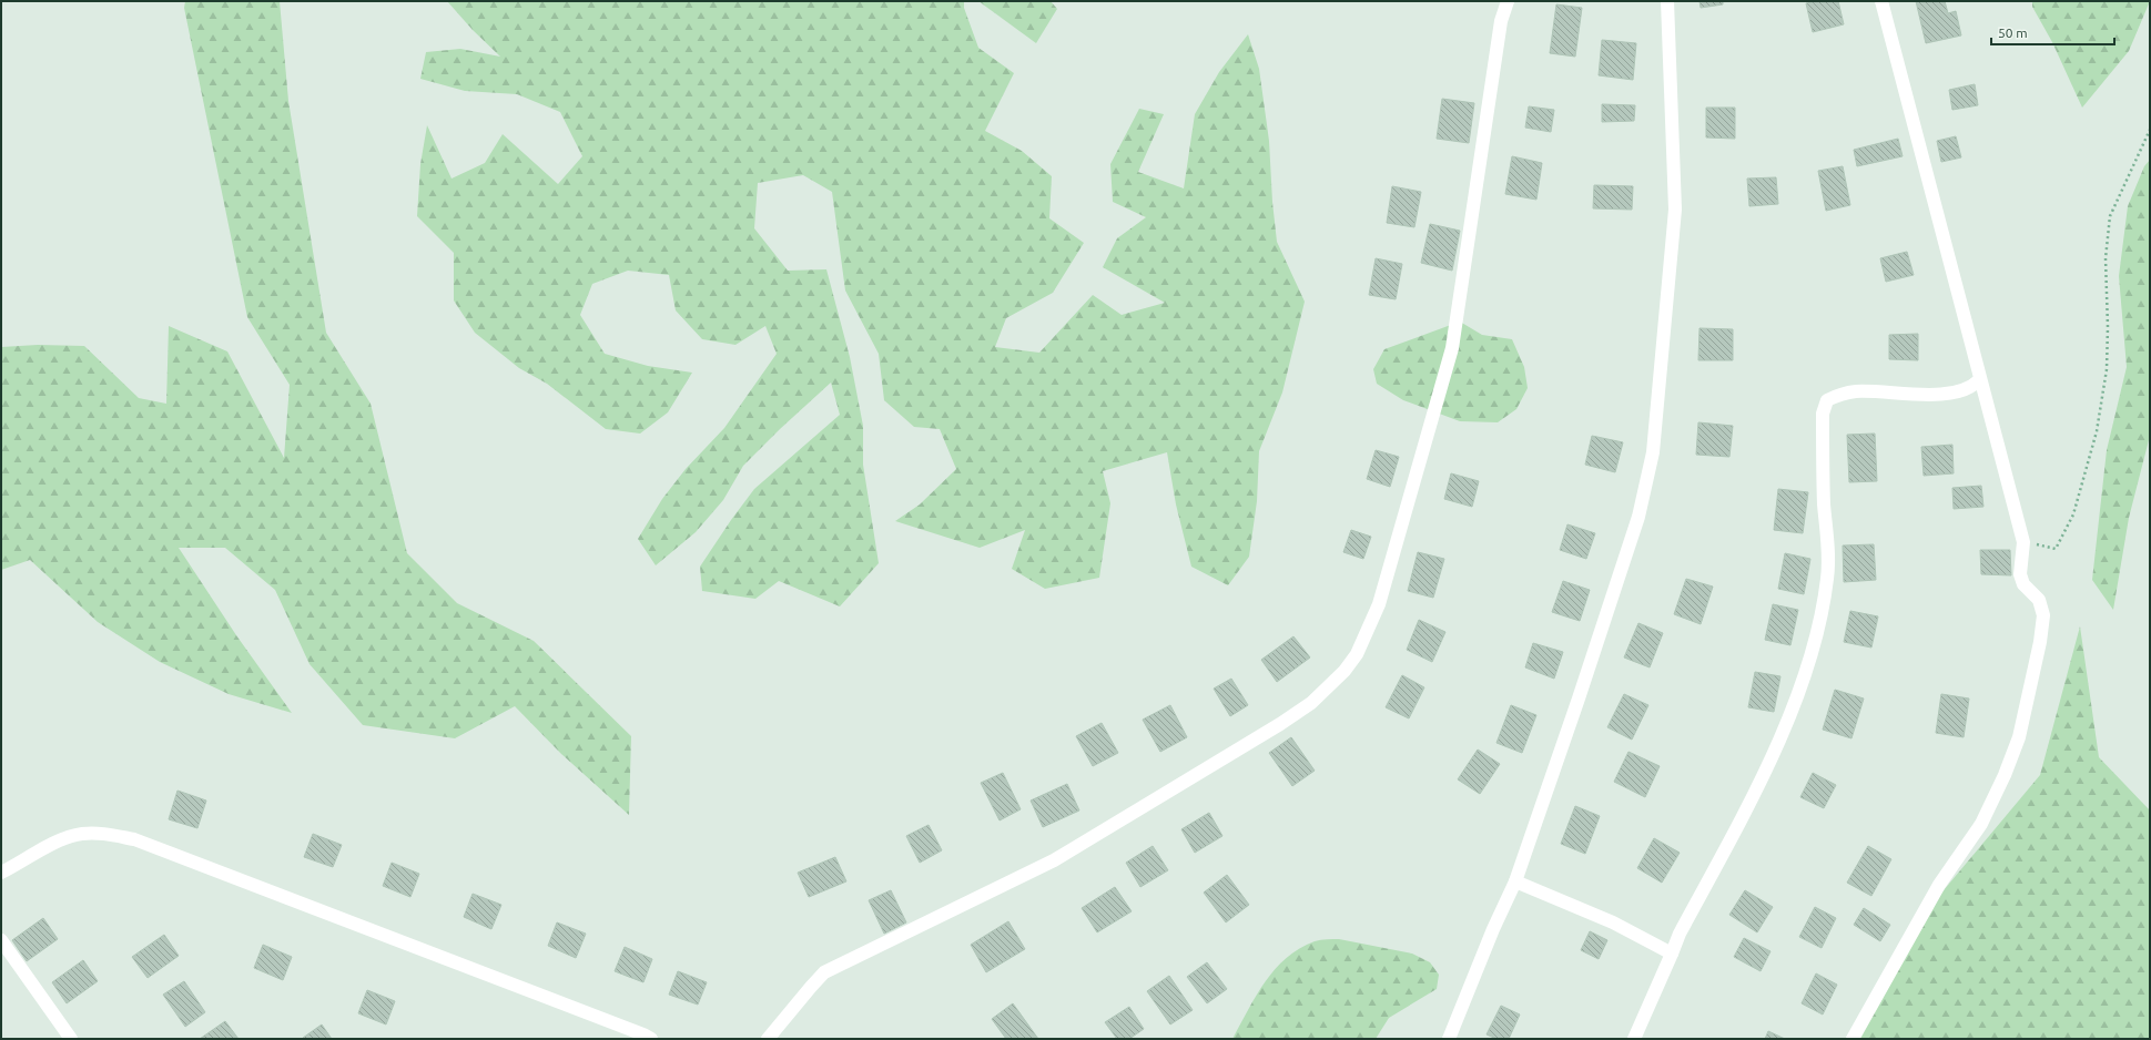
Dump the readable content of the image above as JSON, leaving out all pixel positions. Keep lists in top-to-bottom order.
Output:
{
  "scale_bar": "50 m"
}
